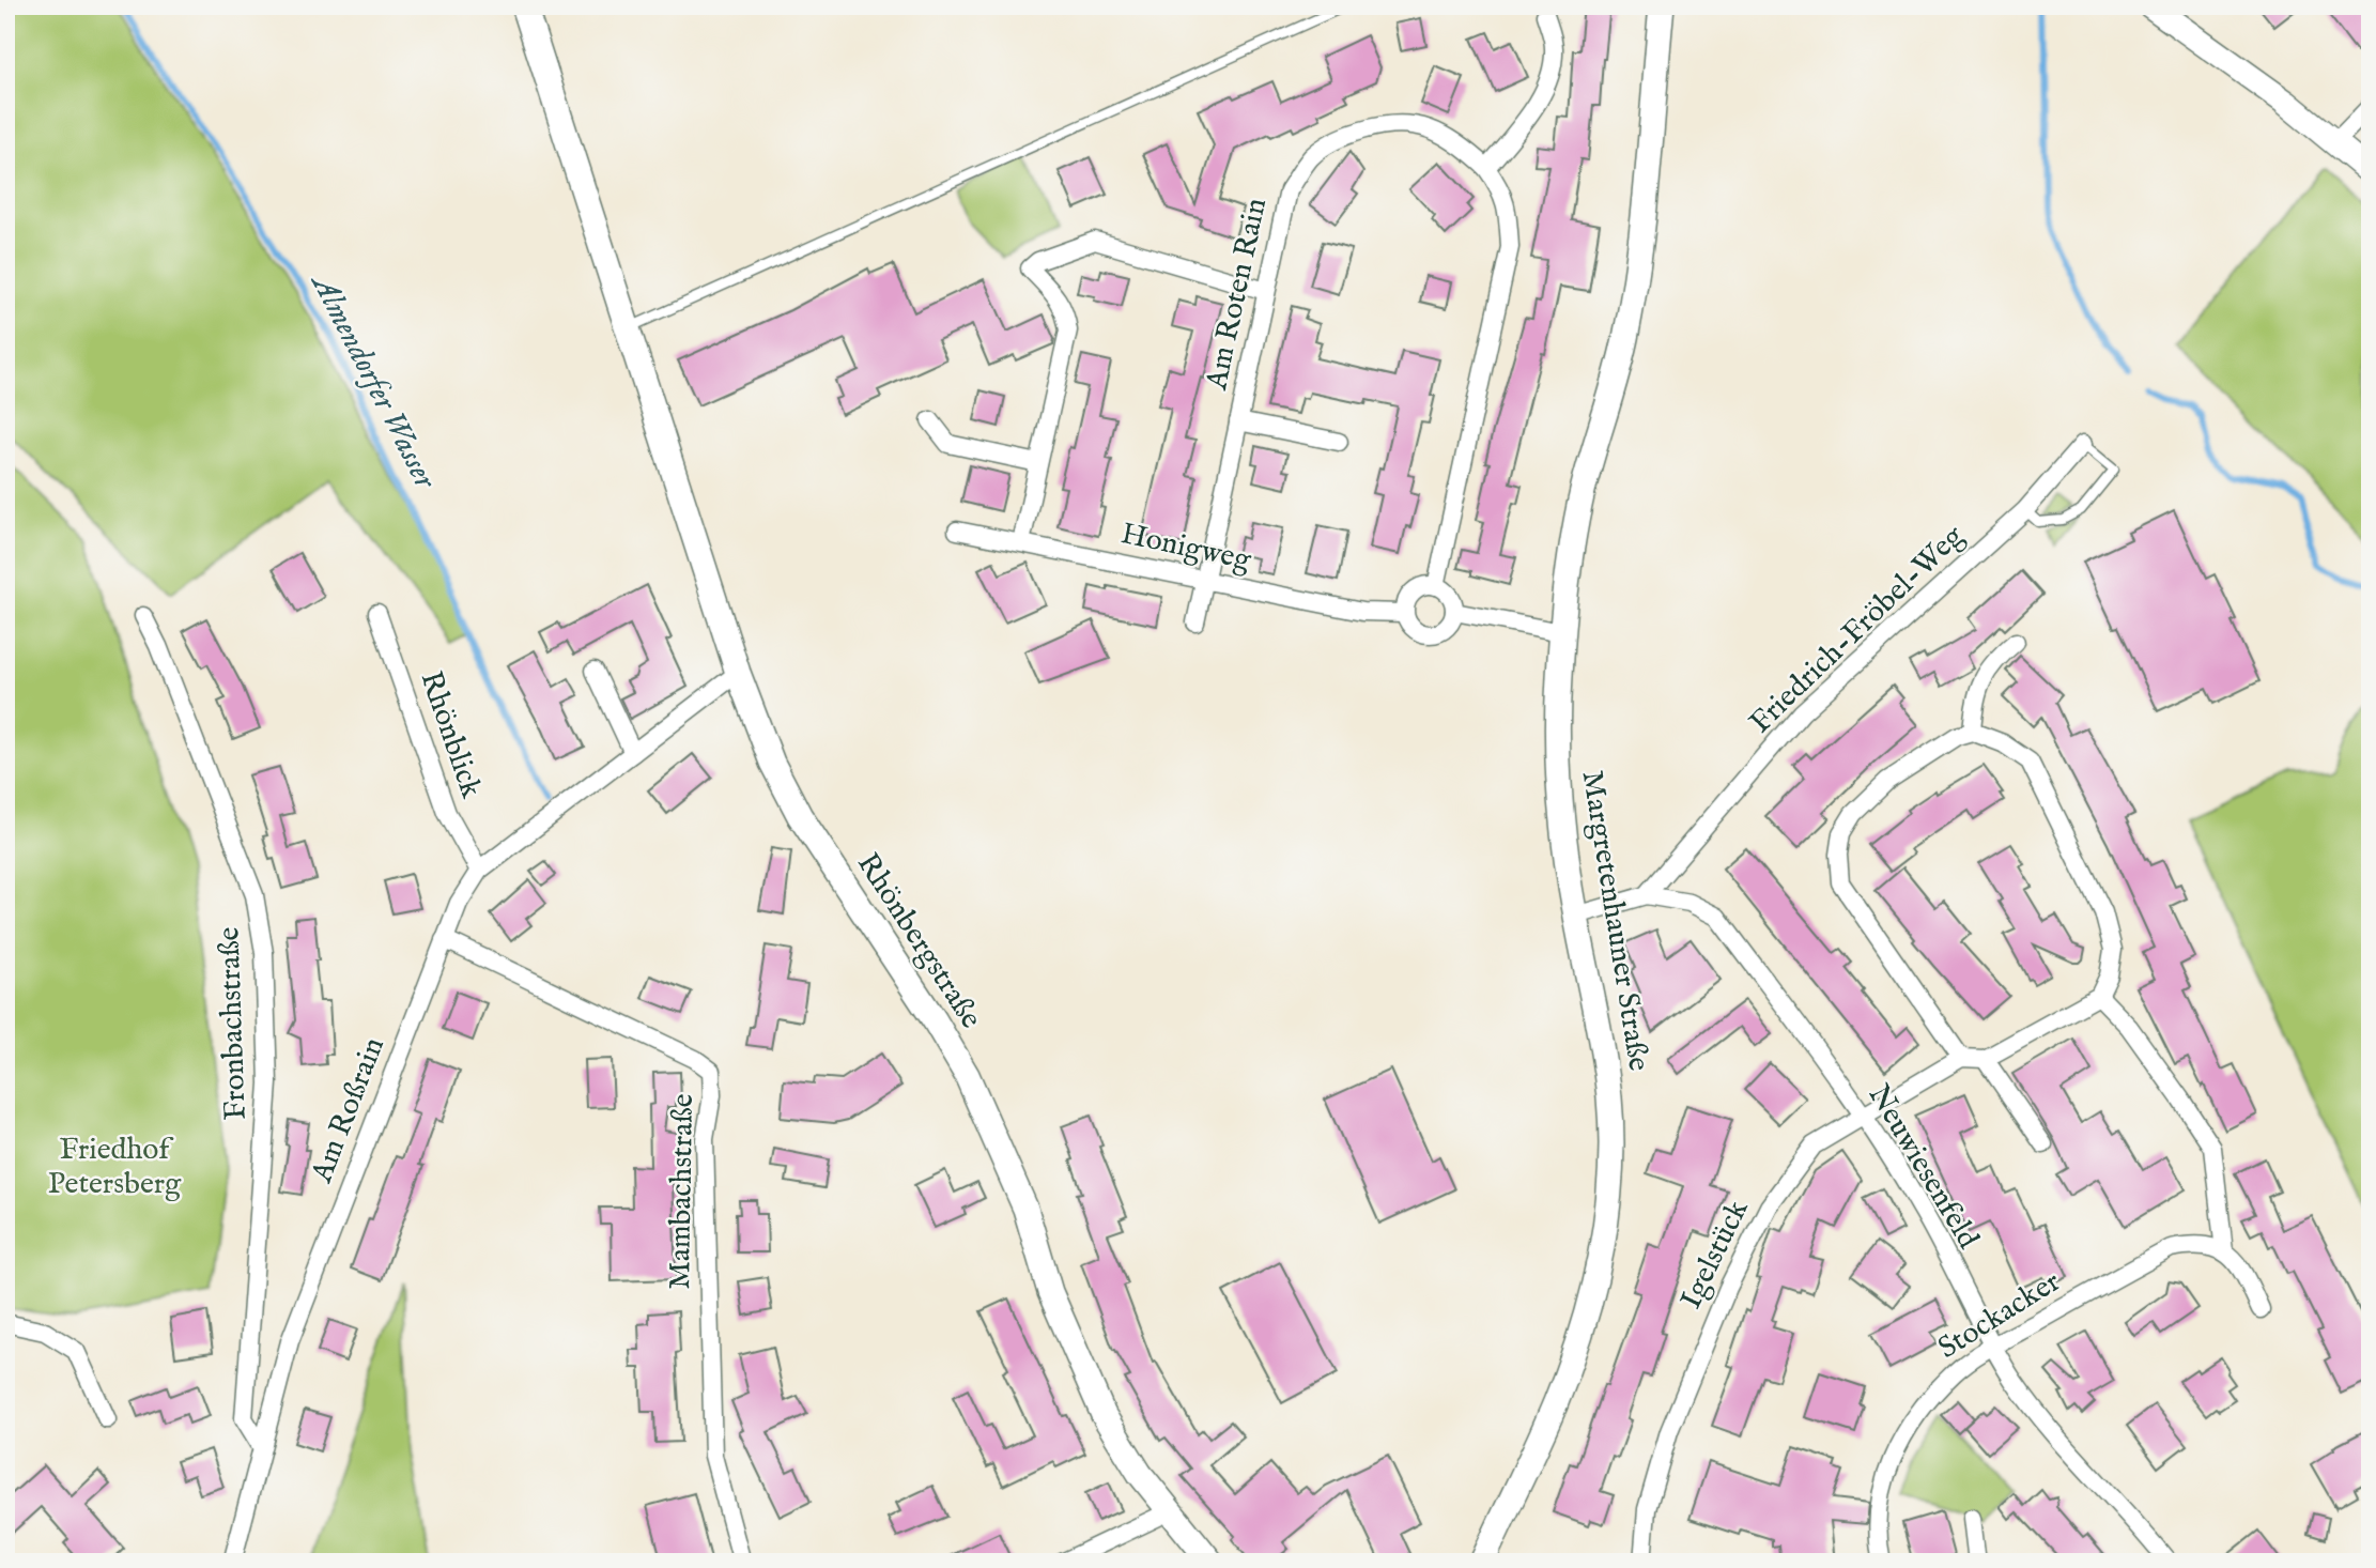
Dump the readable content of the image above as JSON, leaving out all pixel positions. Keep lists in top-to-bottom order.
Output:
{
  "streets": {
    "street": [
      "Am Roten Rain",
      "Honigweg",
      "Friedrich-Fröbel-Weg",
      "Rhönblick",
      "Margretenhauner Straße",
      "Rhönbergstraße",
      "Fronbachstraße",
      "Am Roßrain",
      "Neuwiesenfeld",
      "Mambachstraße",
      "Igelstück",
      "Stockacker"
    ]
  },
  "crossings": [
    ["Am Roten Rain", "Honigweg"],
    ["Friedrich-Fröbel-Weg", "Neuwiesenfeld"],
    ["Rhönblick", "Am Roßrain"],
    ["Margretenhauner Straße", "Neuwiesenfeld"],
    ["Rhönbergstraße", "Am Roßrain"],
    ["Fronbachstraße", "Am Roßrain"],
    ["Am Roßrain", "Mambachstraße"],
    ["Neuwiesenfeld", "Igelstück"],
    ["Neuwiesenfeld", "Stockacker"]
  ],
  "water": ["Almendorfer Wasser"],
  "parks": ["Friedhof Petersberg"]
}
